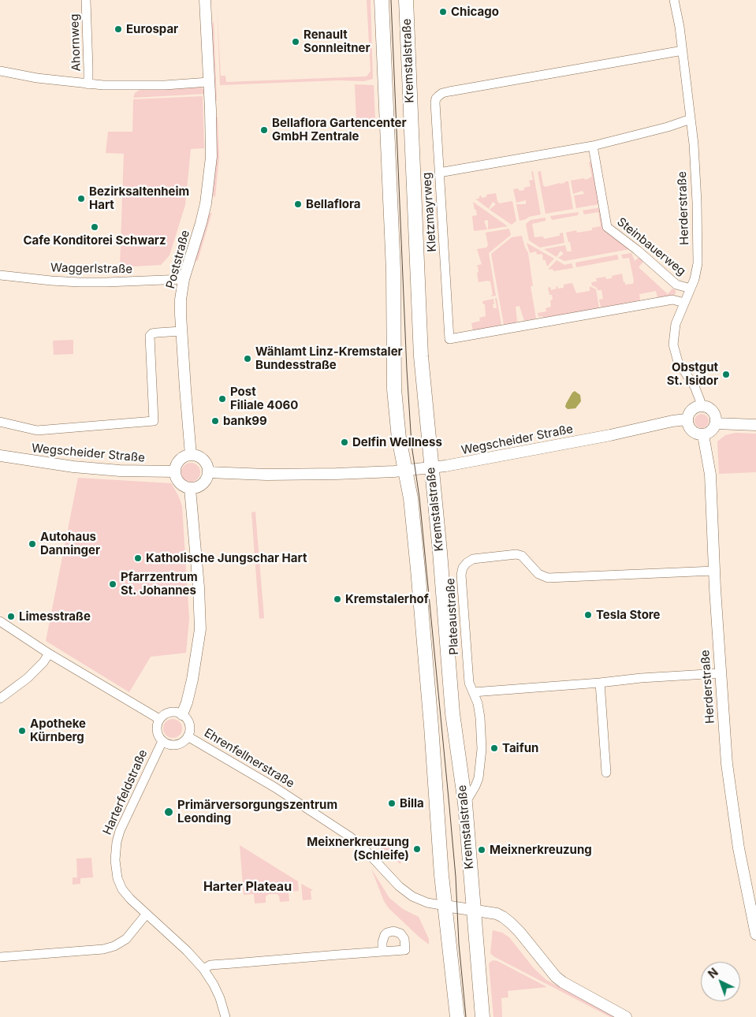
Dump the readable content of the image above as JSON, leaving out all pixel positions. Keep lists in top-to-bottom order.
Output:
{
  "streets": {
    "main road": ["Kremstalstraße"],
    "street": [
      "Ahornweg",
      "Herderstraße",
      "Kletzmayrweg",
      "Steinbauerweg",
      "Poststraße",
      "Waggerlstraße",
      "Wegscheider Straße",
      "Plateaustraße",
      "Ehrenfellnerstraße",
      "Harterfeldstraße"
    ]
  },
  "crossings": [
    ["Kremstalstraße", "Wegscheider Straße"],
    ["Kremstalstraße", "Plateaustraße"],
    ["Kremstalstraße", "Ehrenfellnerstraße"],
    ["Herderstraße", "Kletzmayrweg"],
    ["Herderstraße", "Steinbauerweg"],
    ["Herderstraße", "Wegscheider Straße"],
    ["Herderstraße", "Plateaustraße"],
    ["Poststraße", "Waggerlstraße"],
    ["Poststraße", "Wegscheider Straße"],
    ["Ehrenfellnerstraße", "Harterfeldstraße"]
  ],
  "districts": ["Harter Plateau"],
  "places": [
    "Chicago",
    "Eurospar",
    "Renault Sonnleitner",
    "Bellaflora Gartencenter GmbH Zentrale",
    "Bezirksaltenheim Hart",
    "Bellaflora",
    "Cafe Konditorei Schwarz",
    "Wählamt Linz-Kremstaler Bundesstraße",
    "Obstgut St. Isidor",
    "Post Filiale 4060",
    "bank99",
    "Delfin Wellness",
    "Autohaus Danninger",
    "Katholische Jungschar Hart",
    "Pfarrzentrum St. Johannes",
    "Kremstalerhof",
    "Tesla Store",
    "Limesstraße",
    "Apotheke Kürnberg",
    "Taifun",
    "Billa",
    "Primärversorgungszentrum Leonding",
    "Meixnerkreuzung (Schleife)",
    "Meixnerkreuzung"
  ],
  "north": "top left"
}
